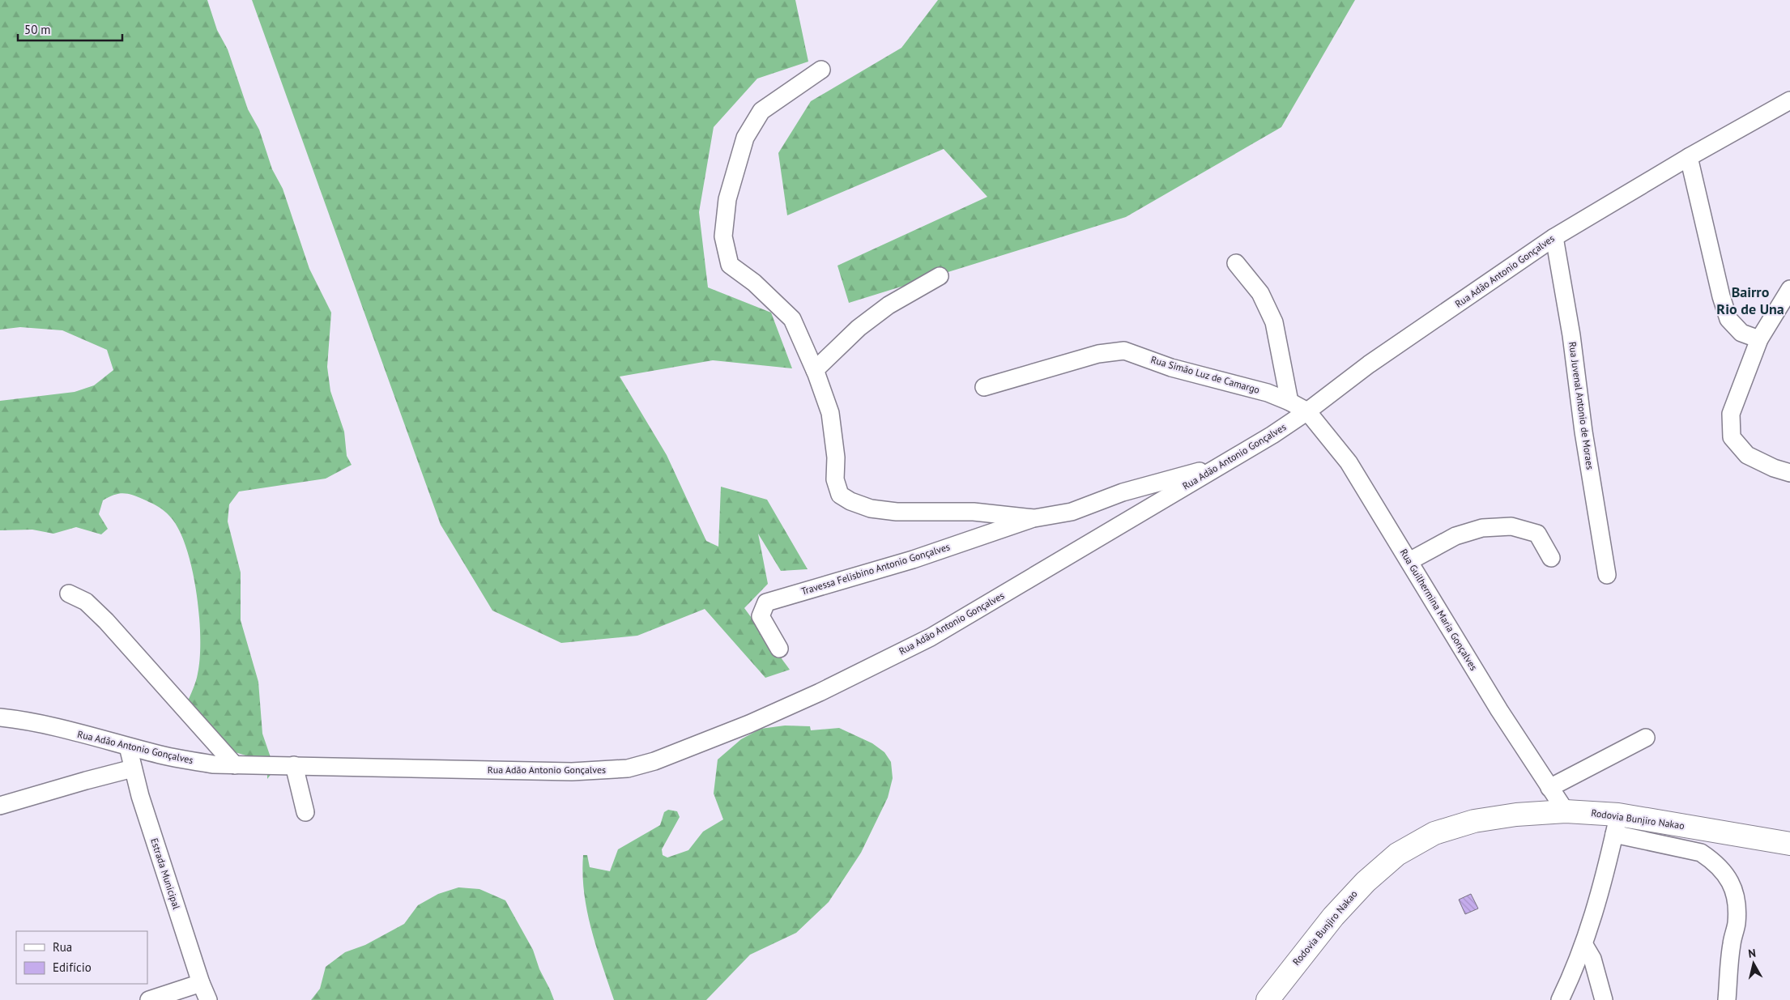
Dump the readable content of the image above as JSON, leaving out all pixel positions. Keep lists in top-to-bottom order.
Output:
{
  "streets": {
    "main road": ["Rodovia Bunjiro Nakao"],
    "street": [
      "Rua Adão Antonio Gonçalves",
      "Rua Simão Luz de Camargo",
      "Rua Juvenal Antonio de Moraes",
      "Travessa Felisbino Antonio Gonçalves",
      "Rua Guilhermina Maria Gonçalves",
      "Estrada Municipal"
    ]
  },
  "crossings": [
    ["Rua Adão Antonio Gonçalves", "Rua Simão Luz de Camargo"],
    ["Rua Adão Antonio Gonçalves", "Rua Juvenal Antonio de Moraes"],
    ["Rua Adão Antonio Gonçalves", "Rua Guilhermina Maria Gonçalves"],
    ["Rua Adão Antonio Gonçalves", "Estrada Municipal"],
    ["Rua Simão Luz de Camargo", "Rua Guilhermina Maria Gonçalves"],
    ["Rua Guilhermina Maria Gonçalves", "Rodovia Bunjiro Nakao"]
  ],
  "districts": ["Bairro Rio de Una"],
  "legend": ["Rua", "Edifício"],
  "scale_bar": "50 m",
  "north": "top"
}
